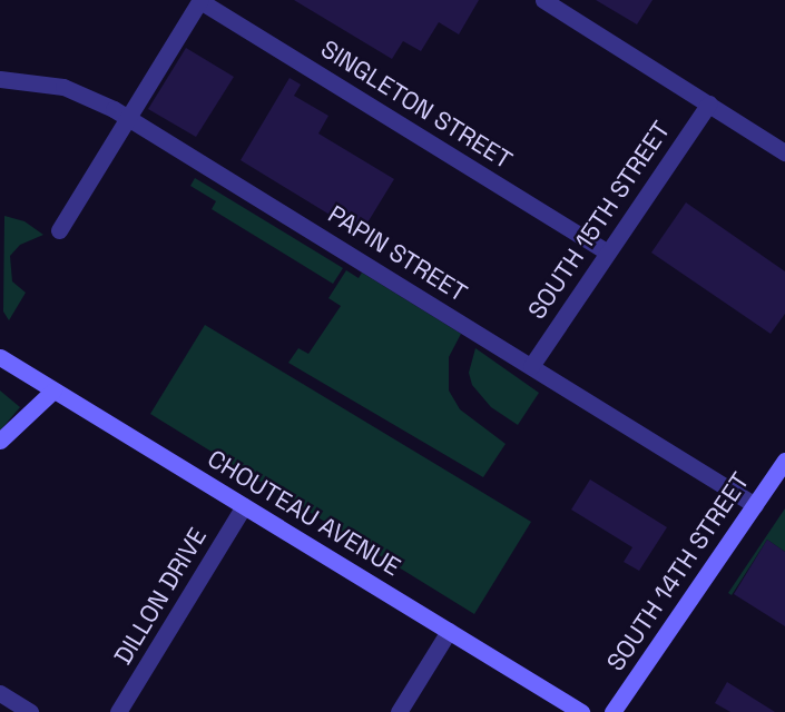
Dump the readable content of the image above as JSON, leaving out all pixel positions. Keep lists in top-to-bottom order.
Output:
{
  "streets": {
    "main road": ["CHOUTEAU AVENUE", "SOUTH 14TH STREET"],
    "street": [
      "SINGLETON STREET",
      "SOUTH 15TH STREET",
      "PAPIN STREET",
      "DILLON DRIVE"
    ]
  },
  "crossings": [
    ["SINGLETON STREET", "SOUTH 15TH STREET"],
    ["SOUTH 15TH STREET", "PAPIN STREET"],
    ["PAPIN STREET", "SOUTH 14TH STREET"],
    ["CHOUTEAU AVENUE", "DILLON DRIVE"]
  ]
}
